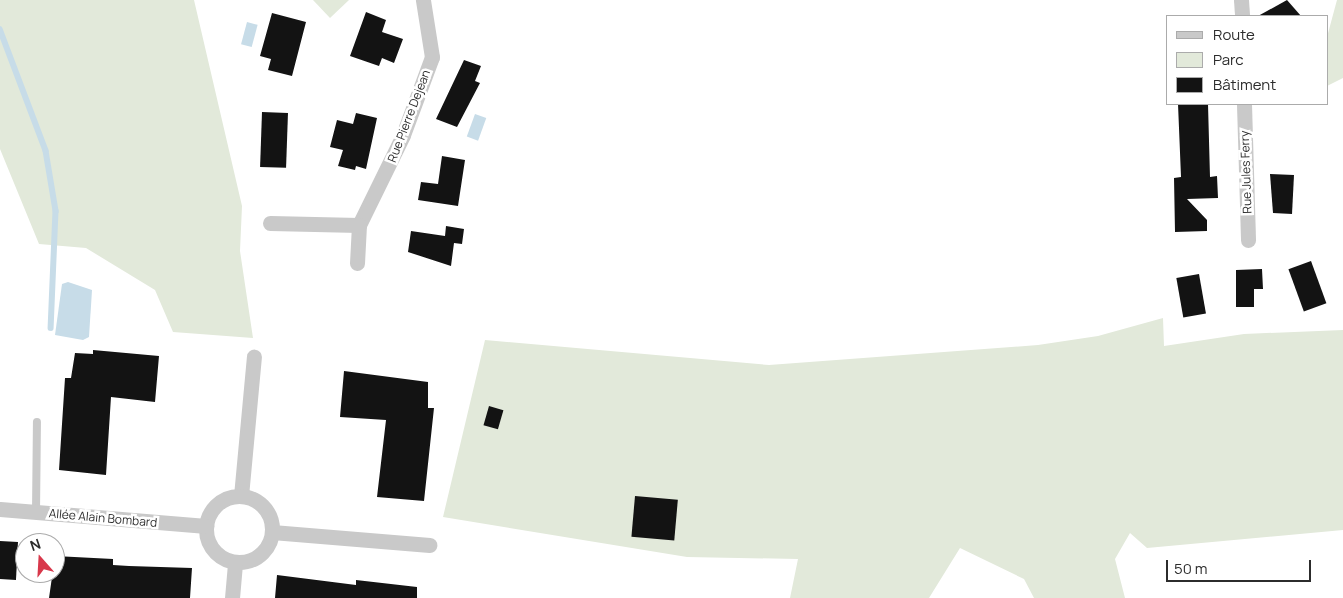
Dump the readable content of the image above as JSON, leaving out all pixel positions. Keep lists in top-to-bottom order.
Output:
{
  "streets": {
    "street": ["Rue Pierre Dejean", "Rue Jules Ferry", "Allée Alain Bombard"]
  },
  "legend": ["Route", "Parc", "Bâtiment"],
  "scale_bar": "50 m",
  "north": "top"
}
